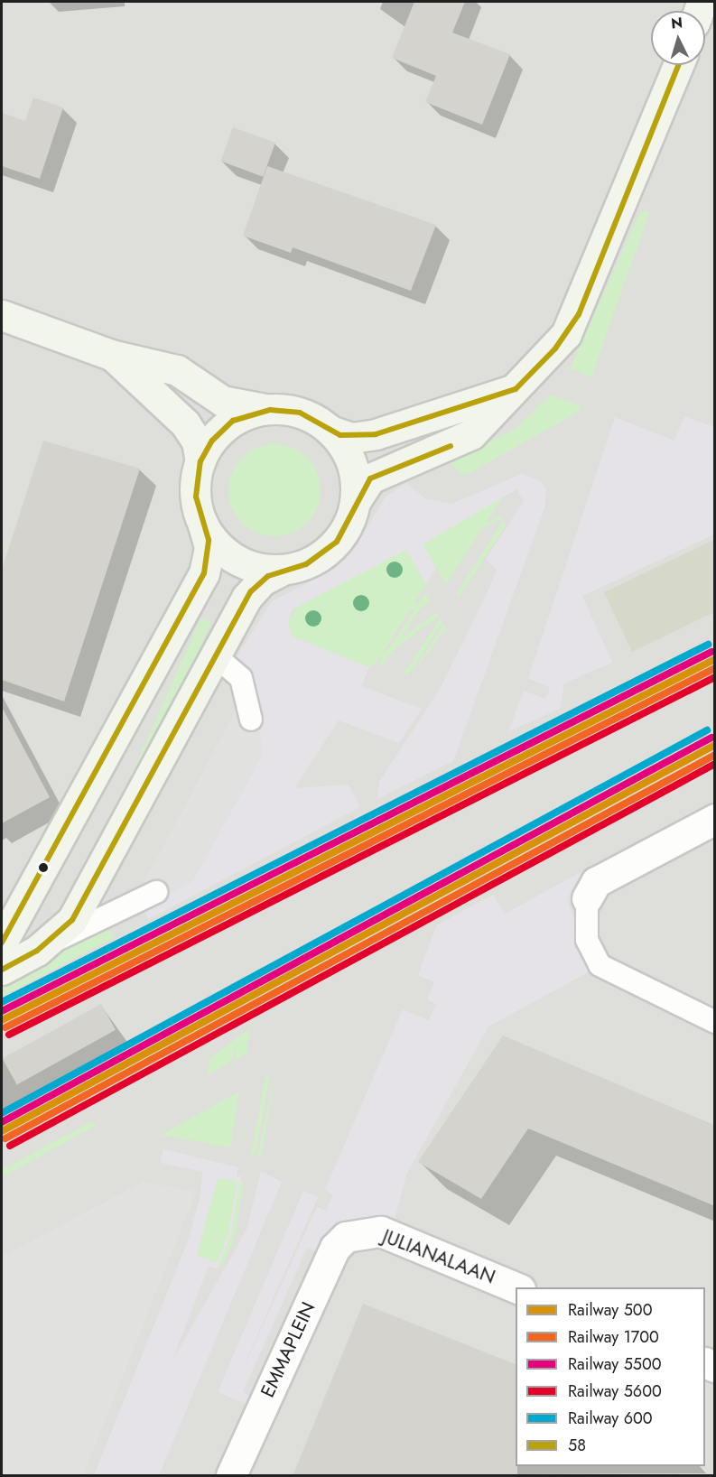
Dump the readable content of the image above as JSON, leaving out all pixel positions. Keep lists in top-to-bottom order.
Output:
{
  "streets": {
    "street": ["JULIANALAAN", "EMMAPLEIN"]
  },
  "crossings": [
    ["JULIANALAAN", "EMMAPLEIN"]
  ],
  "lines": [
    "transit line 58",
    "rail line 600",
    "rail line 5500",
    "rail line 500",
    "rail line 1700",
    "rail line 5600"
  ],
  "legend": [
    "Railway 500",
    "Railway 1700",
    "Railway 5500",
    "Railway 5600",
    "Railway 600",
    "58"
  ],
  "north": "top"
}
